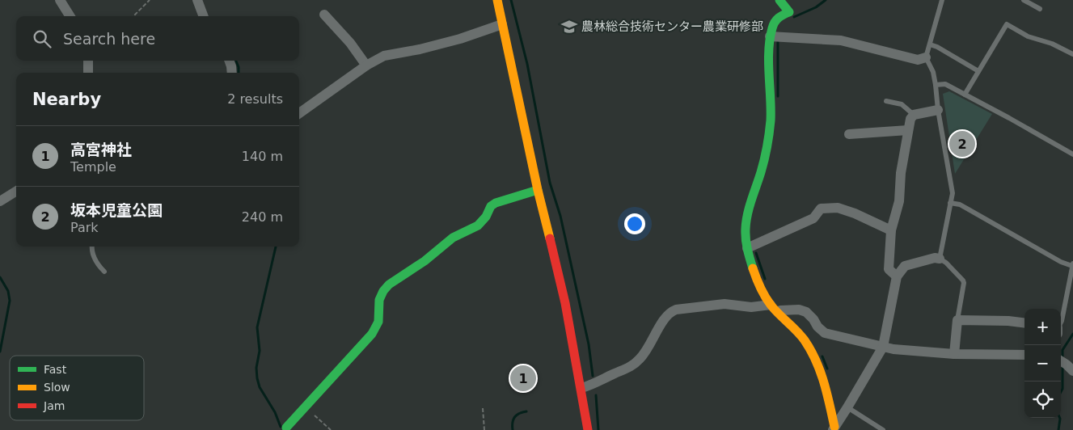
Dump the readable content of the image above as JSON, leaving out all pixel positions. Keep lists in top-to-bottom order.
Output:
{
  "places": {
    "school or university": ["農林総合技術センター農業研修部"]
  },
  "legend": ["Fast", "Slow", "Jam"],
  "page": {
    "search": "Search here",
    "heading": ["Nearby", "2 results"],
    "list": [
      {
        "mark": "1",
        "name": "高宮神社",
        "note": "Temple",
        "value": "140 m"
      },
      {
        "mark": "2",
        "name": "坂本児童公園",
        "note": "Park",
        "value": "240 m"
      }
    ],
    "pins": ["2", "1"],
    "map_buttons": ["+", "−"]
  }
}
